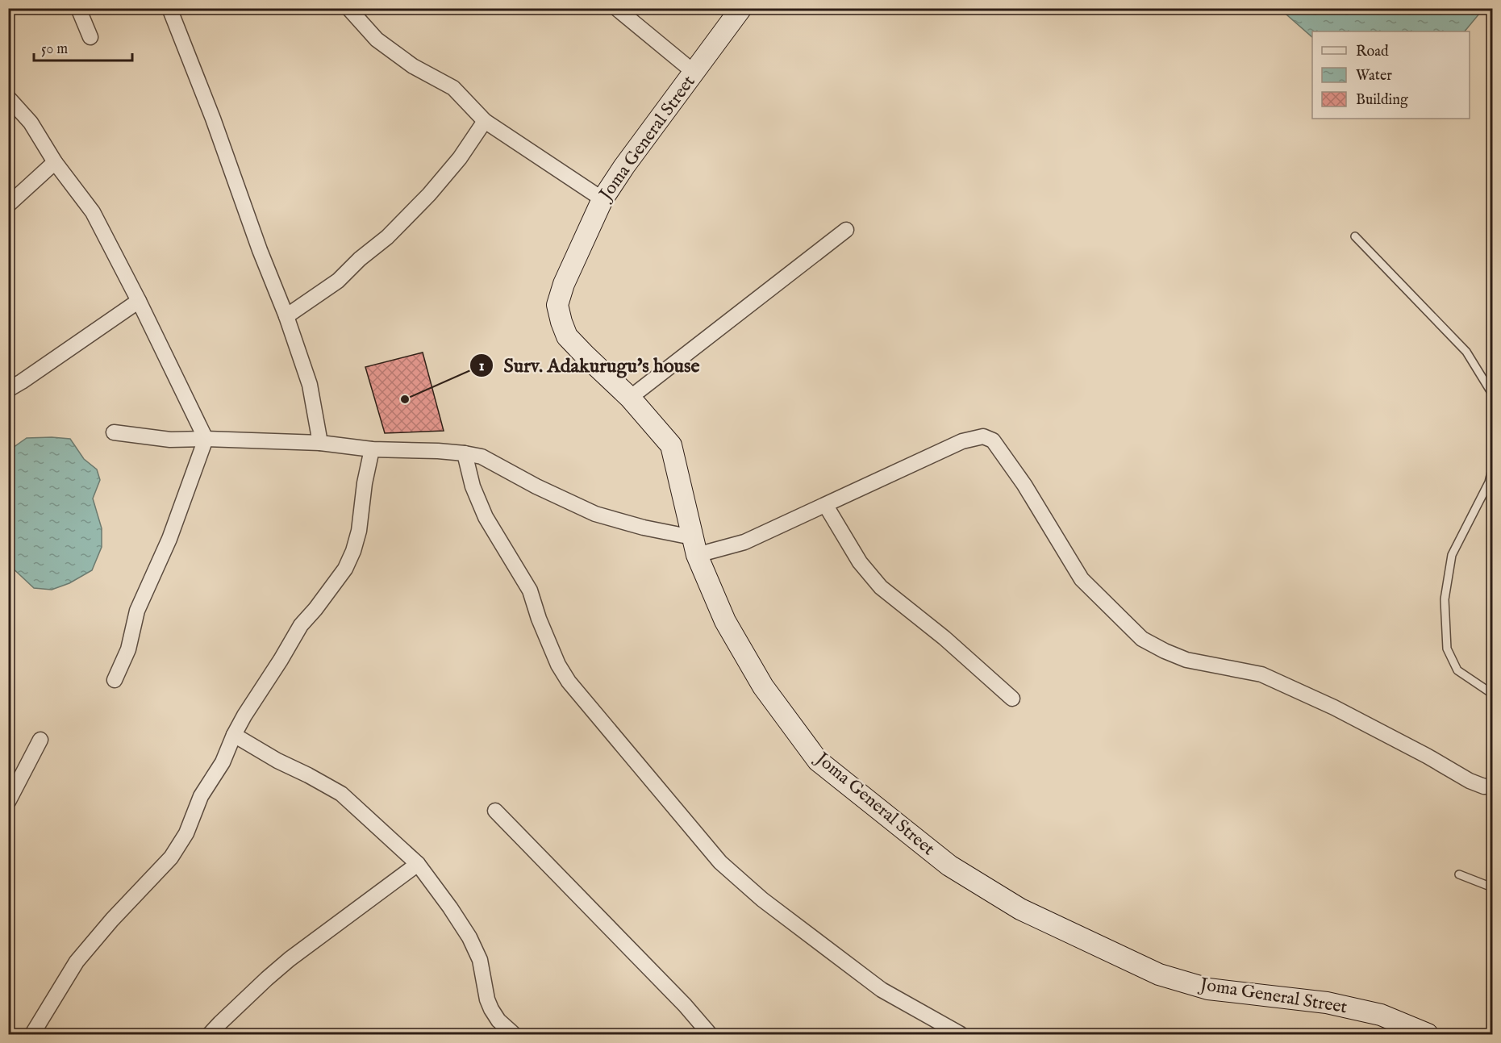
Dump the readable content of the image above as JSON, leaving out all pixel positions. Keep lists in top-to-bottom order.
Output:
{
  "streets": {
    "street": ["Joma General Street"]
  },
  "places": ["Surv. Adakurugu's house"],
  "legend": ["Road", "Water", "Building"],
  "scale_bar": "50 m"
}
